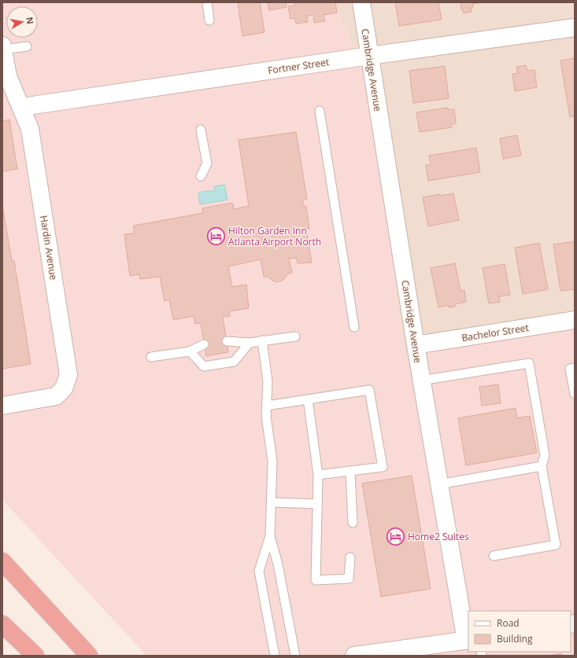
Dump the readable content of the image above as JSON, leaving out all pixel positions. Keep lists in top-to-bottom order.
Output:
{
  "streets": {
    "street": [
      "Fortner Street",
      "Cambridge Avenue",
      "Hardin Avenue",
      "Bachelor Street"
    ]
  },
  "crossings": [
    ["Fortner Street", "Cambridge Avenue"],
    ["Fortner Street", "Hardin Avenue"],
    ["Cambridge Avenue", "Bachelor Street"]
  ],
  "places": {
    "hotel": ["Hilton Garden Inn Atlanta Airport North", "Home2 Suites"]
  },
  "legend": ["Road", "Building"],
  "north": "right"
}
